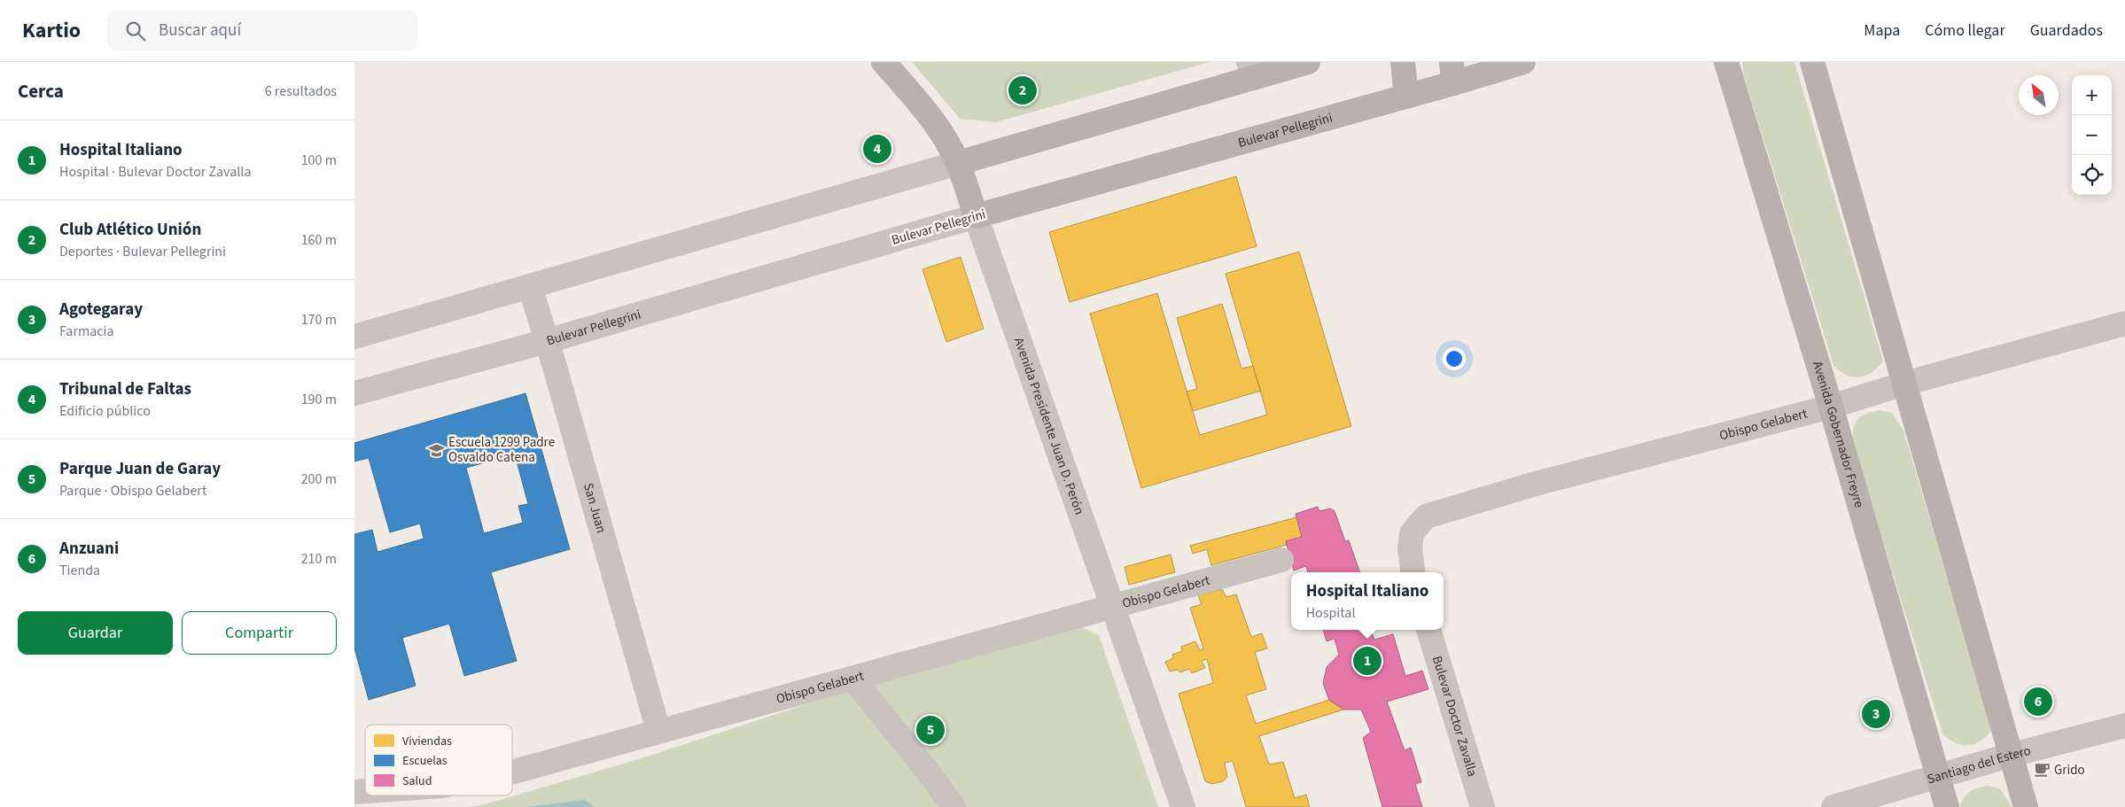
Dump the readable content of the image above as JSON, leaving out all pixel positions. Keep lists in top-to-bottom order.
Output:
{
  "streets": {
    "main road": ["Bulevar Pellegrini", "Avenida Presidente Juan D. Perón", "Avenida Gobernador Freyre"],
    "street": [
      "Obispo Gelabert",
      "San Juan",
      "Bulevar Doctor Zavalla",
      "Santiago del Estero"
    ]
  },
  "crossings": [
    ["Bulevar Pellegrini", "Avenida Presidente Juan D. Perón"],
    ["Bulevar Pellegrini", "San Juan"],
    ["Obispo Gelabert", "Avenida Presidente Juan D. Perón"],
    ["Obispo Gelabert", "Avenida Gobernador Freyre"],
    ["Obispo Gelabert", "San Juan"],
    ["Avenida Gobernador Freyre", "Santiago del Estero"]
  ],
  "places": {
    "school or university": ["Escuela 1299 Padre Osvaldo Catena"],
    "cafe": ["Grido"]
  },
  "legend": ["Viviendas", "Escuelas", "Salud"],
  "north": "top left",
  "page": {
    "header": "Kartio",
    "search": "Buscar aquí",
    "nav": ["Mapa", "Cómo llegar", "Guardados"],
    "heading": ["Cerca", "6 resultados"],
    "pins": [
      "2",
      "4",
      "1",
      "6",
      "3",
      "5"
    ],
    "map_buttons": ["+", "−"],
    "list": [
      {
        "mark": "1",
        "name": "Hospital Italiano",
        "note": "Hospital · Bulevar Doctor Zavalla",
        "value": "100 m"
      },
      {
        "mark": "2",
        "name": "Club Atlético Unión",
        "note": "Deportes · Bulevar Pellegrini",
        "value": "160 m"
      },
      {
        "mark": "3",
        "name": "Agotegaray",
        "note": "Farmacia",
        "value": "170 m"
      },
      {
        "mark": "4",
        "name": "Tribunal de Faltas",
        "note": "Edificio público",
        "value": "190 m"
      },
      {
        "mark": "5",
        "name": "Parque Juan de Garay",
        "note": "Parque · Obispo Gelabert",
        "value": "200 m"
      },
      {
        "mark": "6",
        "name": "Anzuani",
        "note": "Tienda",
        "value": "210 m"
      }
    ],
    "popup": ["Hospital Italiano", "Hospital"],
    "buttons": ["Guardar", "Compartir"]
  }
}
